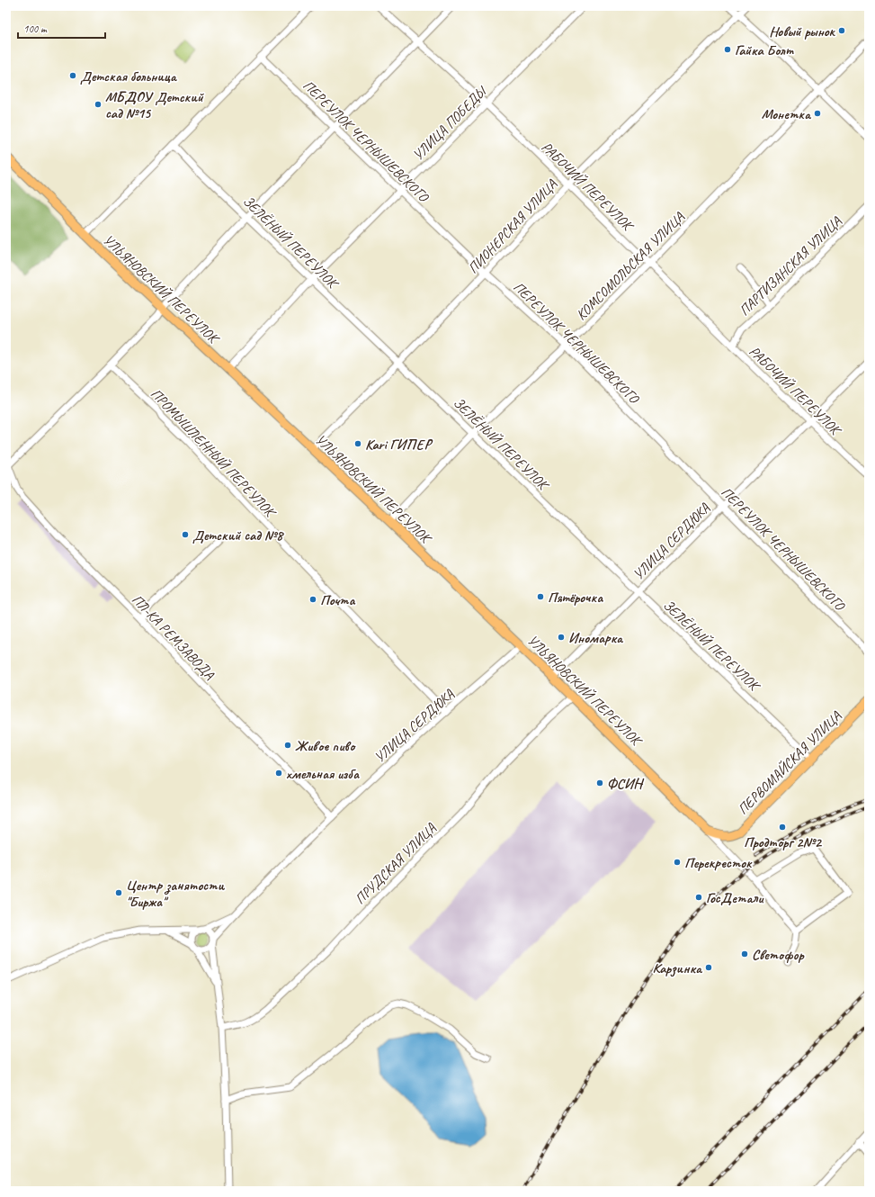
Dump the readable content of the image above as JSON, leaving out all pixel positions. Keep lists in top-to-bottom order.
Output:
{
  "streets": {
    "main road": ["УЛЬЯНОВСКИЙ ПЕРЕУЛОК", "ПЕРВОМАЙСКАЯ УЛИЦА"],
    "street": [
      "УЛИЦА ПОБЕДЫ",
      "ПЕРЕУЛОК ЧЕРНЫШЕВСКОГО",
      "РАБОЧИЙ ПЕРЕУЛОК",
      "ПИОНЕРСКАЯ УЛИЦА",
      "ЗЕЛЁНЫЙ ПЕРЕУЛОК",
      "КОМСОМОЛЬСКАЯ УЛИЦА",
      "ПАРТИЗАНСКАЯ УЛИЦА",
      "ПРОМЫШЛЕННЫЙ ПЕРЕУЛОК",
      "УЛИЦА СЕРДЮКА",
      "ПЛ-КА РЕМЗАВОДА",
      "ПРУДСКАЯ УЛИЦА"
    ]
  },
  "crossings": [
    ["УЛИЦА ПОБЕДЫ", "ПЕРЕУЛОК ЧЕРНЫШЕВСКОГО"],
    ["УЛИЦА ПОБЕДЫ", "РАБОЧИЙ ПЕРЕУЛОК"],
    ["УЛИЦА ПОБЕДЫ", "ЗЕЛЁНЫЙ ПЕРЕУЛОК"],
    ["УЛИЦА ПОБЕДЫ", "УЛЬЯНОВСКИЙ ПЕРЕУЛОК"],
    ["ПЕРЕУЛОК ЧЕРНЫШЕВСКОГО", "ПИОНЕРСКАЯ УЛИЦА"],
    ["ПЕРЕУЛОК ЧЕРНЫШЕВСКОГО", "КОМСОМОЛЬСКАЯ УЛИЦА"],
    ["ПЕРЕУЛОК ЧЕРНЫШЕВСКОГО", "УЛИЦА СЕРДЮКА"],
    ["РАБОЧИЙ ПЕРЕУЛОК", "ПИОНЕРСКАЯ УЛИЦА"],
    ["РАБОЧИЙ ПЕРЕУЛОК", "КОМСОМОЛЬСКАЯ УЛИЦА"],
    ["РАБОЧИЙ ПЕРЕУЛОК", "ПАРТИЗАНСКАЯ УЛИЦА"],
    ["РАБОЧИЙ ПЕРЕУЛОК", "УЛИЦА СЕРДЮКА"],
    ["ПИОНЕРСКАЯ УЛИЦА", "ЗЕЛЁНЫЙ ПЕРЕУЛОК"],
    ["ПИОНЕРСКАЯ УЛИЦА", "УЛЬЯНОВСКИЙ ПЕРЕУЛОК"],
    ["ЗЕЛЁНЫЙ ПЕРЕУЛОК", "КОМСОМОЛЬСКАЯ УЛИЦА"],
    ["ЗЕЛЁНЫЙ ПЕРЕУЛОК", "УЛИЦА СЕРДЮКА"],
    ["ЗЕЛЁНЫЙ ПЕРЕУЛОК", "ПЕРВОМАЙСКАЯ УЛИЦА"],
    ["КОМСОМОЛЬСКАЯ УЛИЦА", "УЛЬЯНОВСКИЙ ПЕРЕУЛОК"],
    ["УЛЬЯНОВСКИЙ ПЕРЕУЛОК", "УЛИЦА СЕРДЮКА"],
    ["УЛЬЯНОВСКИЙ ПЕРЕУЛОК", "ПЕРВОМАЙСКАЯ УЛИЦА"],
    ["УЛЬЯНОВСКИЙ ПЕРЕУЛОК", "ПРУДСКАЯ УЛИЦА"],
    ["ПРОМЫШЛЕННЫЙ ПЕРЕУЛОК", "УЛИЦА СЕРДЮКА"],
    ["УЛИЦА СЕРДЮКА", "ПЛ-КА РЕМЗАВОДА"]
  ],
  "places": [
    "Новый рынок",
    "Гайка Болт",
    "Детская больница",
    "МБДОУ Детский сад №15",
    "Монетка",
    "Kari ГИПЕР",
    "Детский сад №8",
    "Пятёрочка",
    "Почта",
    "Иномарка",
    "Живое пиво",
    "хмельная изба",
    "ФСИН",
    "Продторг 2№2",
    "Перекресток",
    "Центр занятости \"Биржа\"",
    "ГосДетали",
    "Светофор",
    "Карзинка"
  ],
  "scale_bar": "100 m"
}
